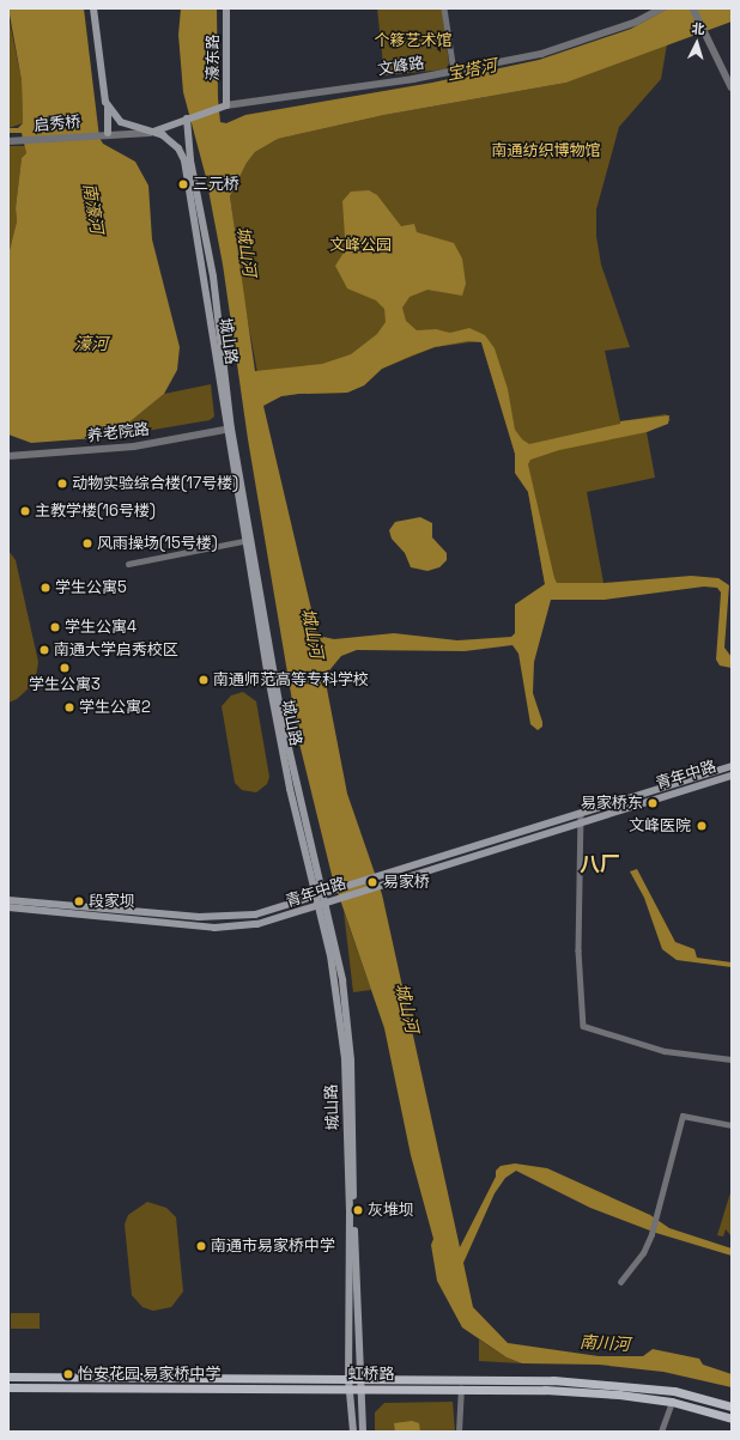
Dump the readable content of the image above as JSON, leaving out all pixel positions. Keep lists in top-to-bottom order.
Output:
{
  "streets": {
    "main road": [
      "濠东路",
      "城山路",
      "青年中路",
      "虹桥路"
    ],
    "street": ["文峰路", "启秀桥", "养老院路"]
  },
  "crossings": [
    ["濠东路", "文峰路"],
    ["启秀桥", "城山路"],
    ["城山路", "养老院路"],
    ["城山路", "青年中路"],
    ["城山路", "虹桥路"]
  ],
  "districts": ["八厂"],
  "water": [
    "宝塔河",
    "南濠河",
    "城山河",
    "濠河",
    "南川河"
  ],
  "parks": ["个簃艺术馆", "南通纺织博物馆", "文峰公园"],
  "places": [
    "三元桥",
    "动物实验综合楼(17号楼)",
    "主教学楼(16号楼)",
    "风雨操场(15号楼)",
    "学生公寓5",
    "学生公寓4",
    "南通大学启秀校区",
    "学生公寓3",
    "南通师范高等专科学校",
    "学生公寓2",
    "易家桥东",
    "文峰医院",
    "易家桥",
    "段家坝",
    "灰堆坝",
    "南通市易家桥中学",
    "怡安花园·易家桥中学"
  ],
  "north": "top"
}
